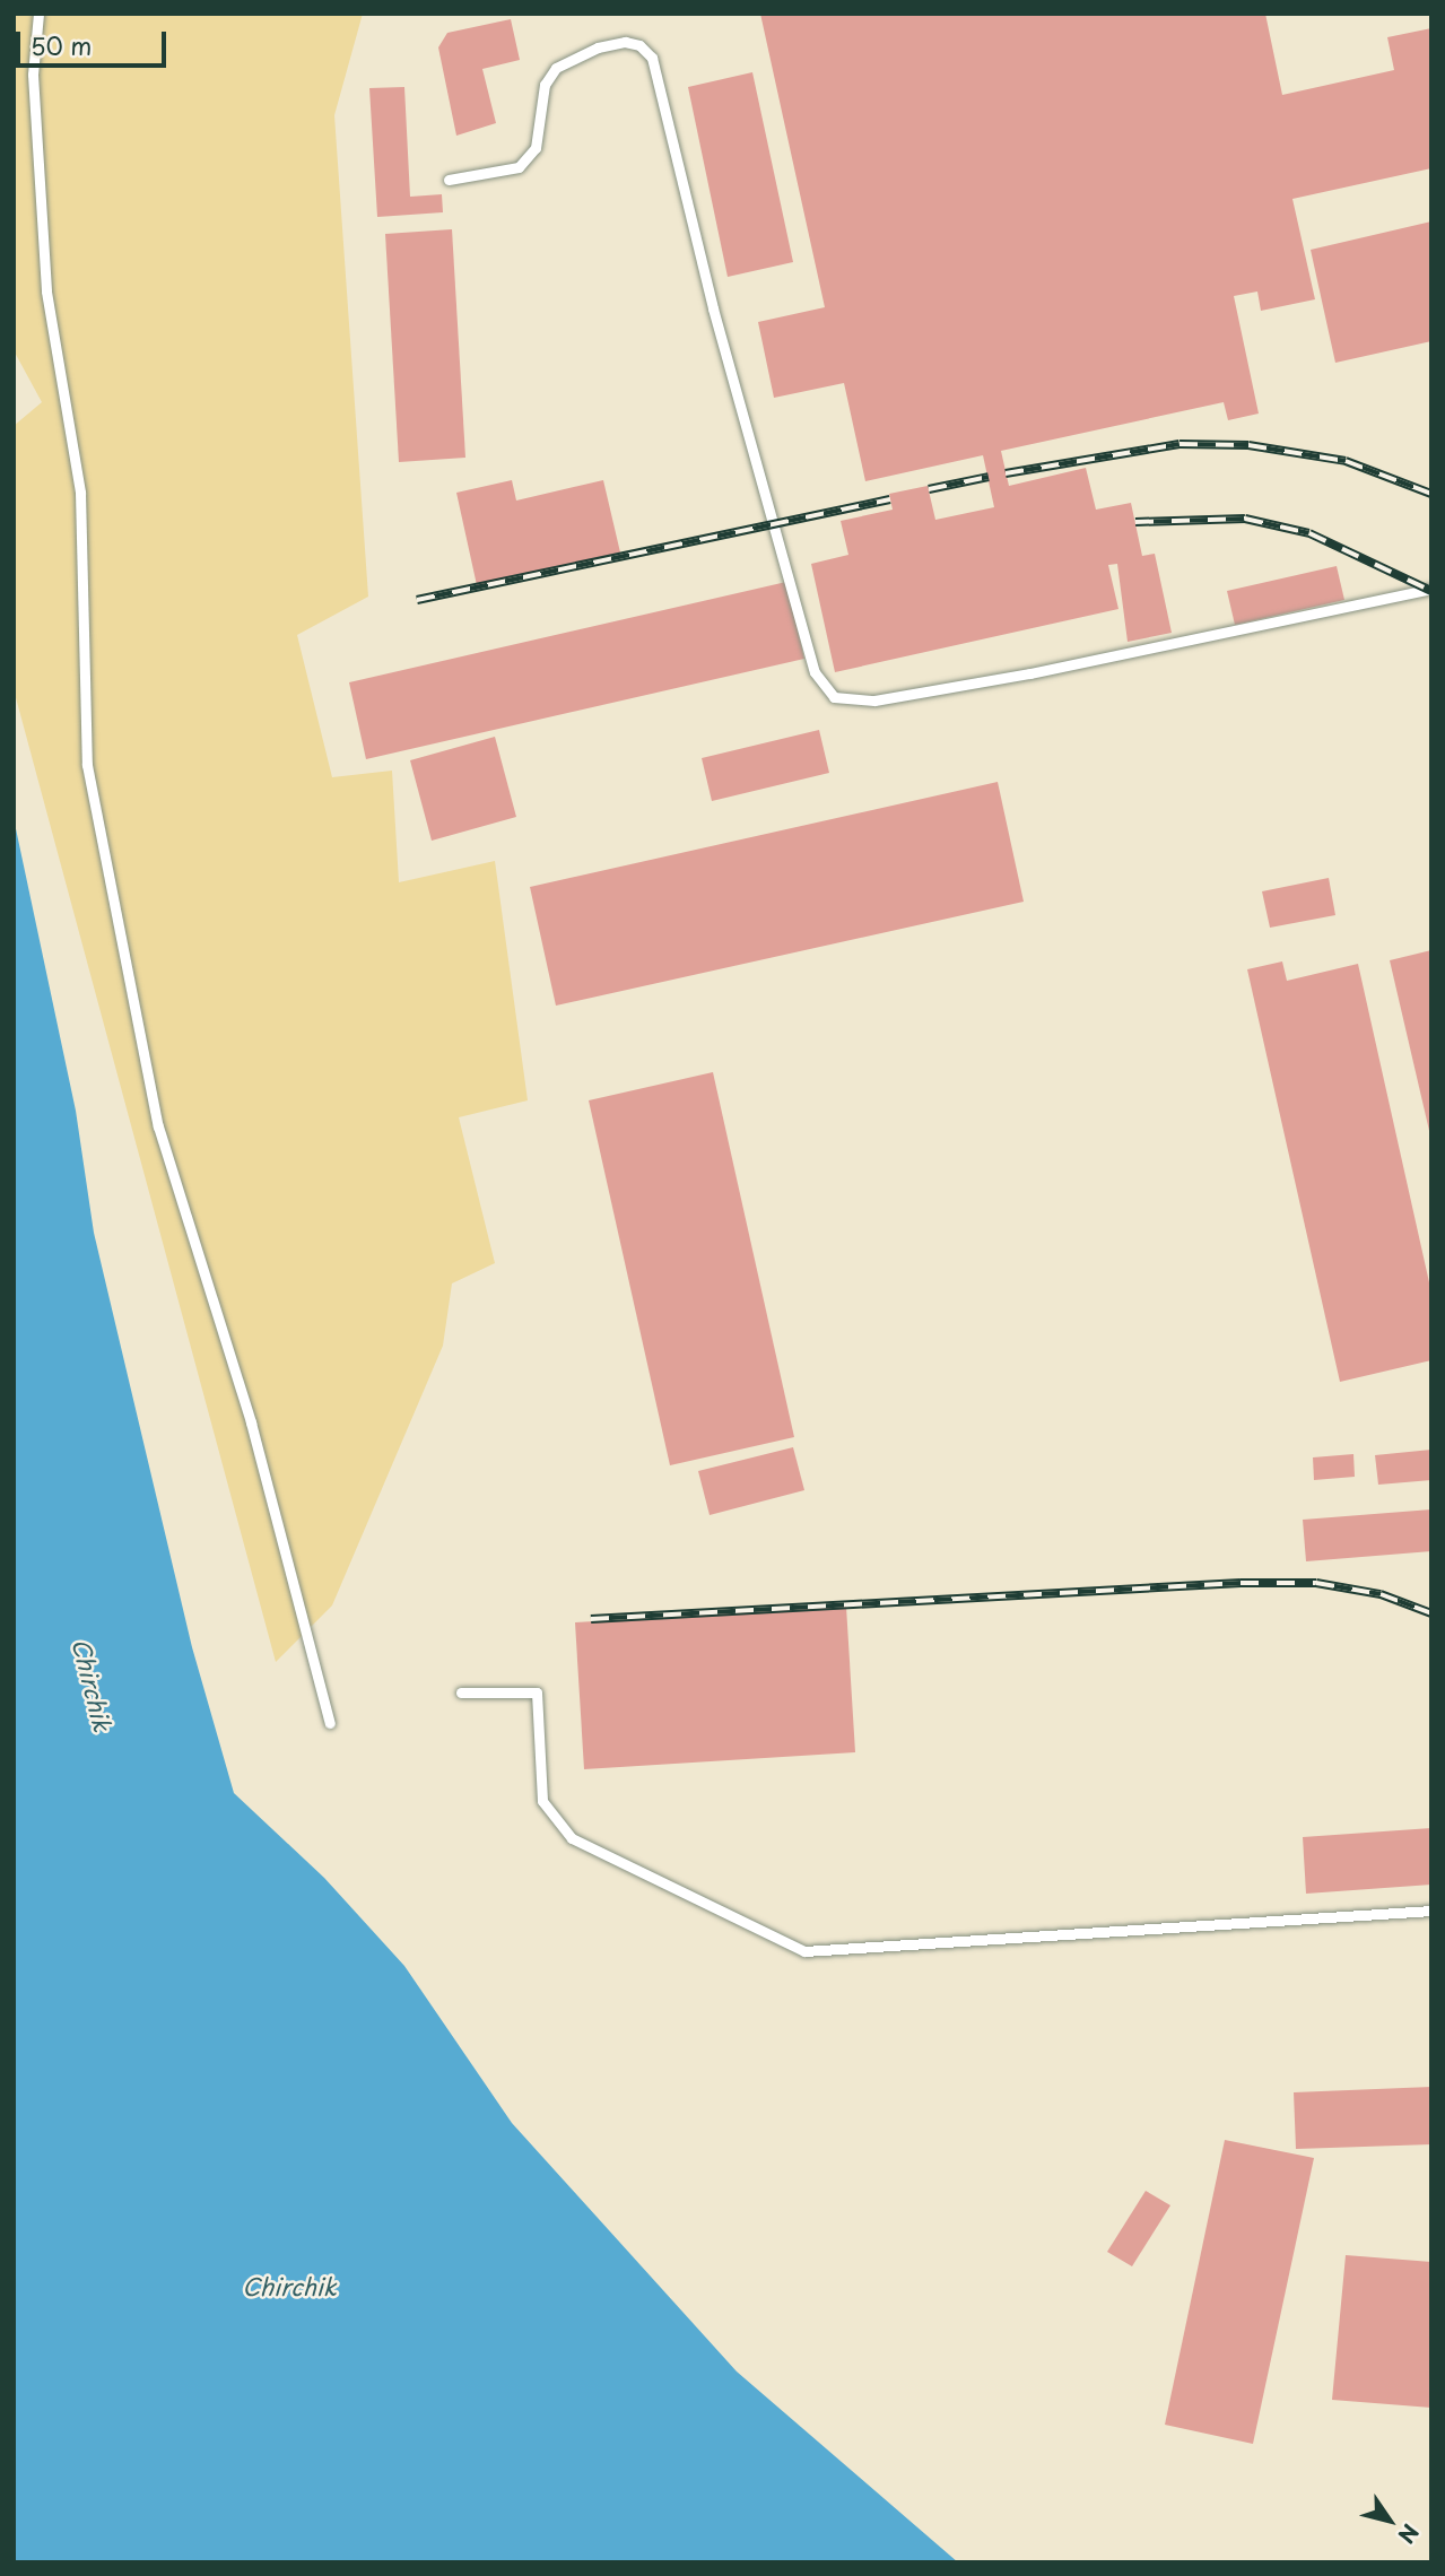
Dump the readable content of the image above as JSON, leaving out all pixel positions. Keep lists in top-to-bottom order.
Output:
{
  "water": ["Chirchik"],
  "scale_bar": "50 m",
  "north": "bottom right"
}
